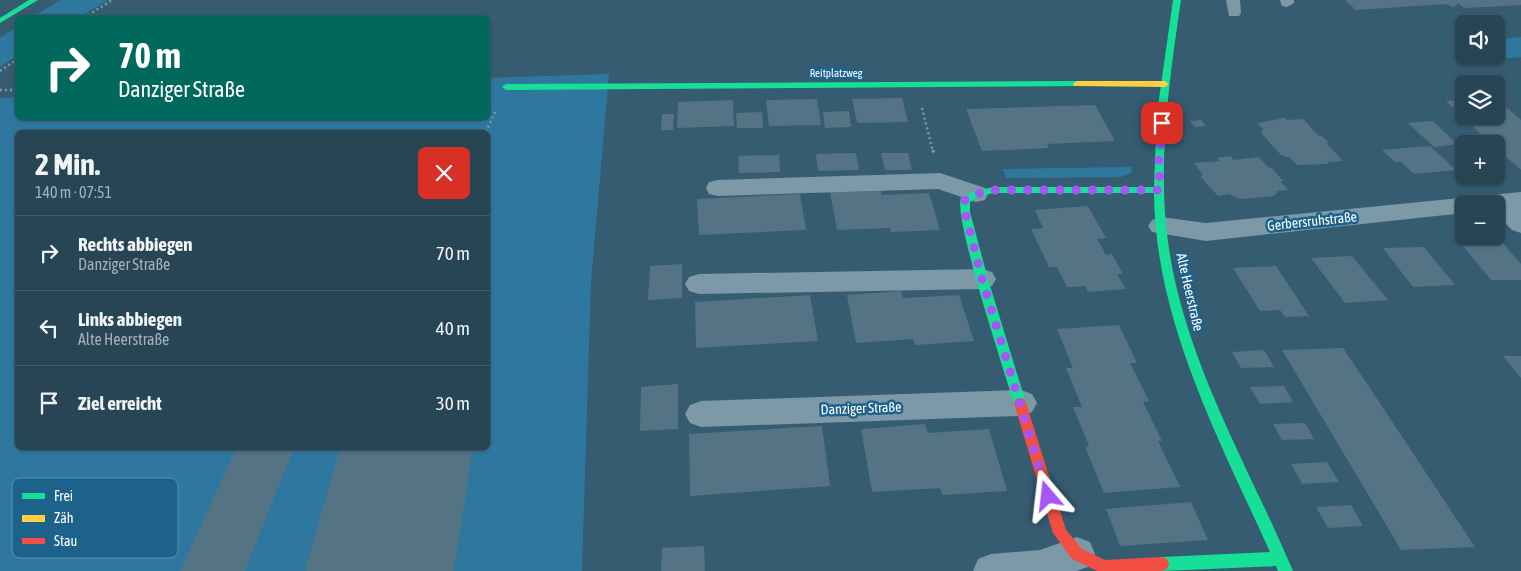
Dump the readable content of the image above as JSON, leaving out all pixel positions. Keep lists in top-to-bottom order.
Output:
{
  "streets": {
    "street": [
      "Reitplatzweg",
      "Gerbersruhstraße",
      "Alte Heerstraße",
      "Danziger Straße"
    ]
  },
  "crossings": [
    ["Reitplatzweg", "Alte Heerstraße"],
    ["Gerbersruhstraße", "Alte Heerstraße"]
  ],
  "legend": ["Frei", "Zäh", "Stau"],
  "page": {
    "map_buttons": ["+", "−"],
    "turn": ["70 m", "Danziger Straße"],
    "heading": ["2 Min.", "140 m · 07:51"],
    "list": [
      {
        "name": "Rechts abbiegen",
        "note": "Danziger Straße",
        "value": "70 m"
      },
      {
        "name": "Links abbiegen",
        "note": "Alte Heerstraße",
        "value": "40 m"
      },
      {
        "name": "Ziel erreicht",
        "value": "30 m"
      }
    ]
  }
}
